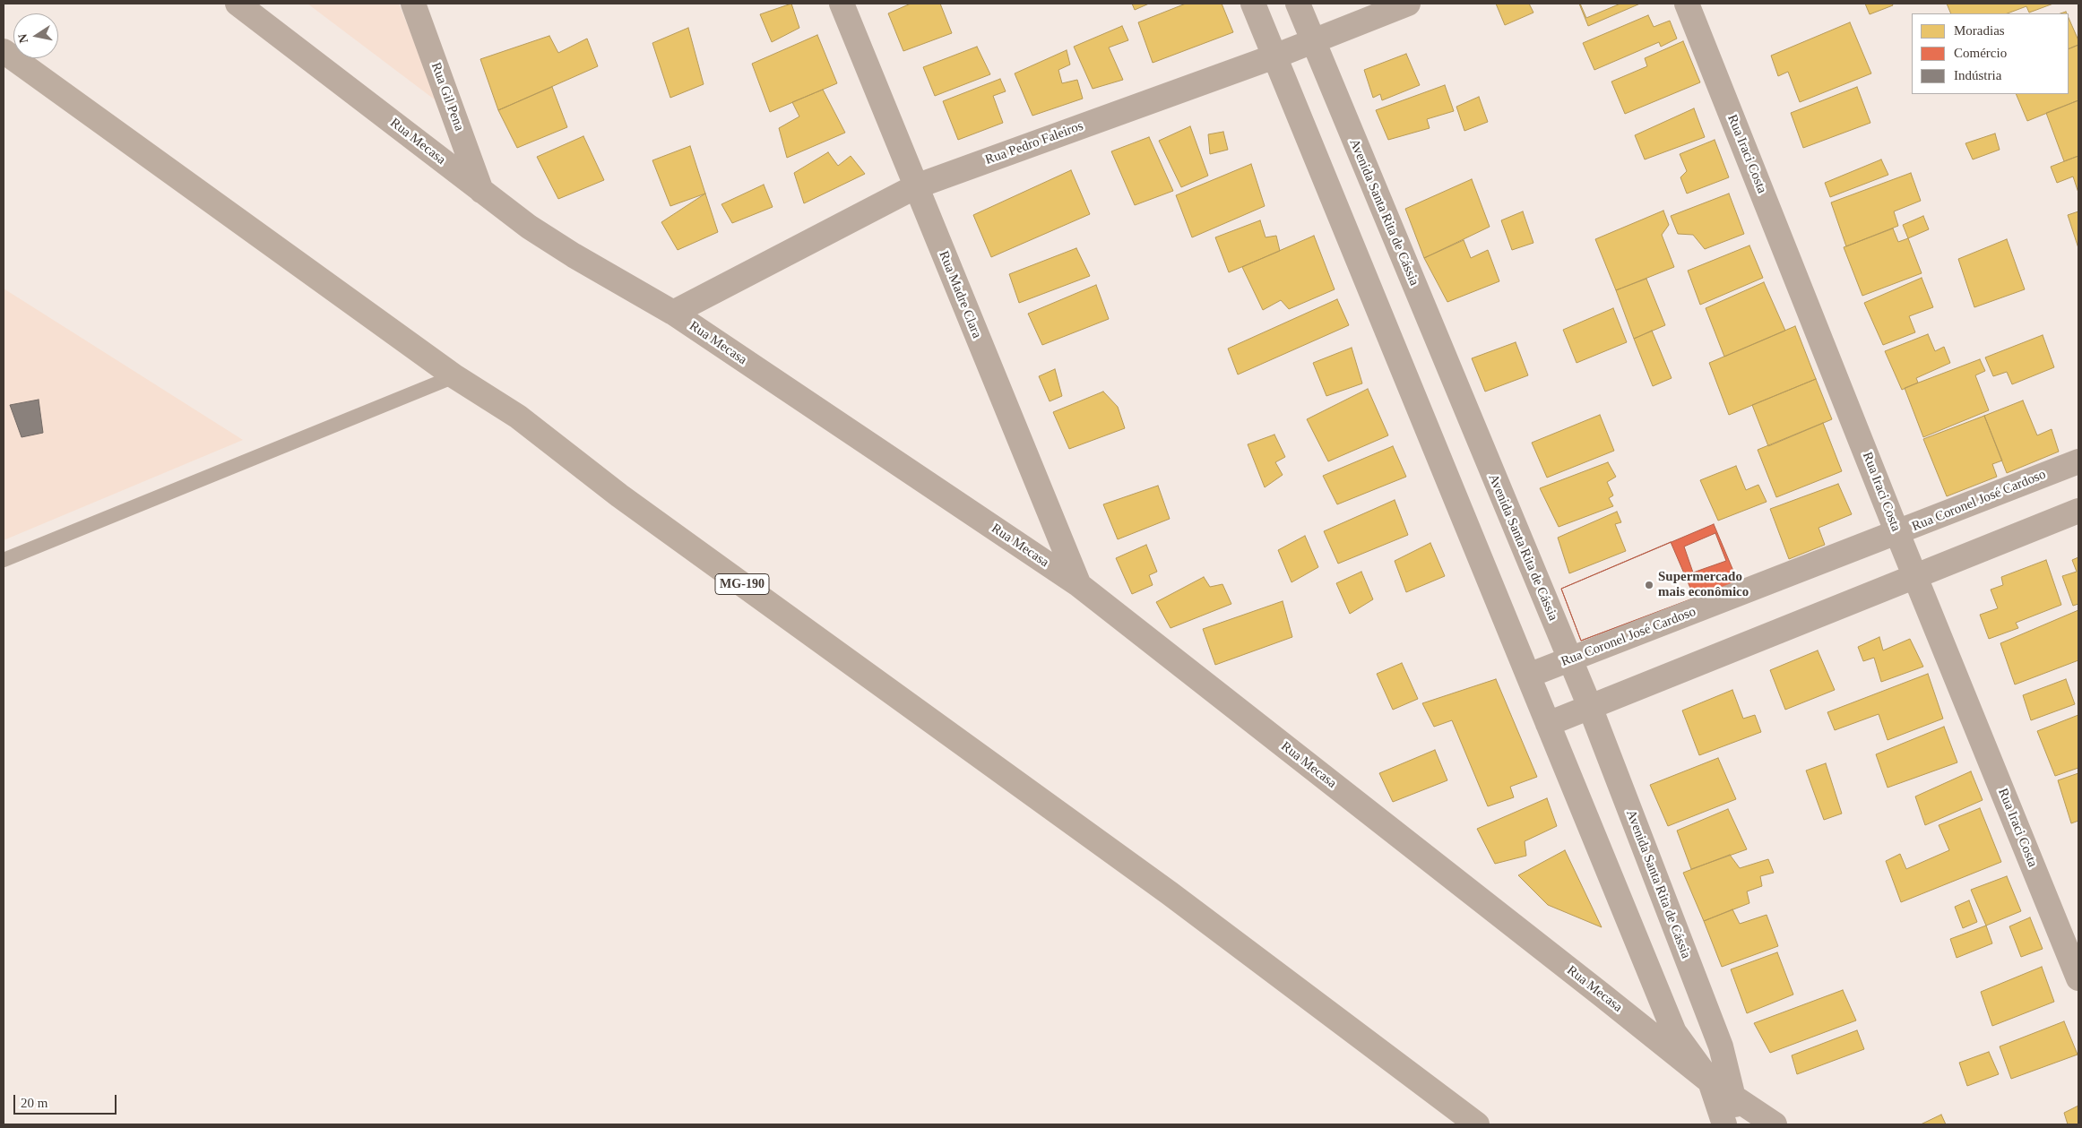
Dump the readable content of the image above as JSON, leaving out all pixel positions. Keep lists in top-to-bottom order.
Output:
{
  "streets": {
    "main road": ["MG-190"],
    "street": [
      "Rua Gil Pena",
      "Rua Mecasa",
      "Rua Pedro Faleiros",
      "Rua Iraci Costa",
      "Avenida Santa Rita de Cássia",
      "Rua Madre Clara",
      "Rua Coronel José Cardoso"
    ]
  },
  "crossings": [
    ["Rua Gil Pena", "Rua Mecasa"],
    ["Rua Mecasa", "Rua Pedro Faleiros"],
    ["Rua Mecasa", "Avenida Santa Rita de Cássia"],
    ["Rua Mecasa", "Rua Madre Clara"],
    ["Rua Pedro Faleiros", "Avenida Santa Rita de Cássia"],
    ["Rua Pedro Faleiros", "Rua Madre Clara"],
    ["Rua Iraci Costa", "Rua Coronel José Cardoso"],
    ["Avenida Santa Rita de Cássia", "Rua Coronel José Cardoso"]
  ],
  "places": ["Supermercado mais econômico"],
  "legend": ["Moradias", "Comércio", "Indústria"],
  "scale_bar": "20 m",
  "north": "left"
}
